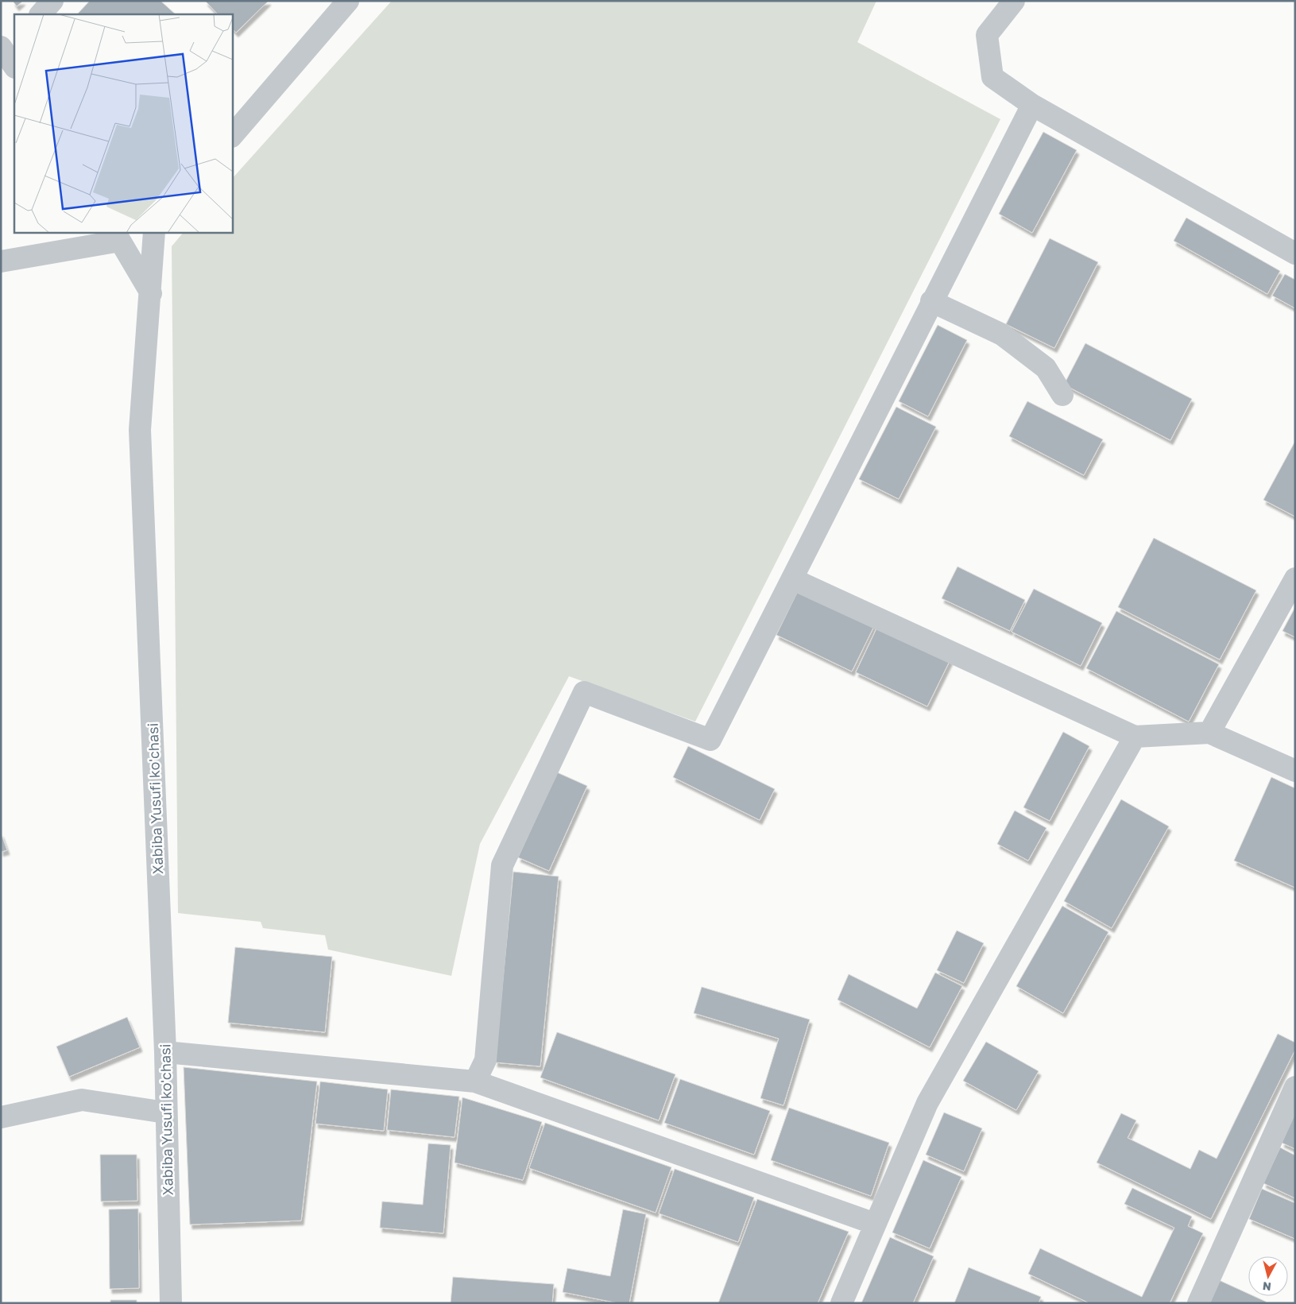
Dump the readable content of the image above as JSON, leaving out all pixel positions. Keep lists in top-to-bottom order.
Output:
{
  "streets": {
    "street": ["Xabiba Yusufi ko'chasi"]
  },
  "north": "bottom"
}
